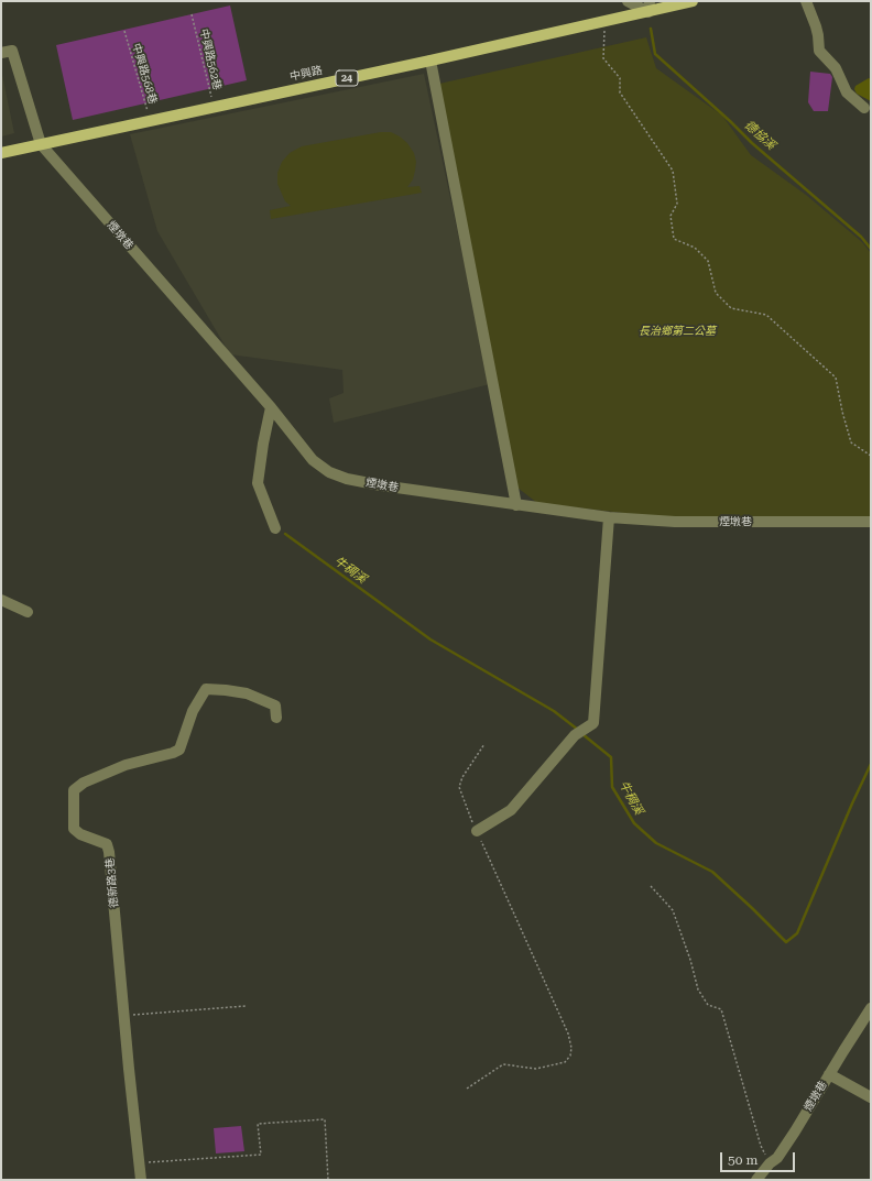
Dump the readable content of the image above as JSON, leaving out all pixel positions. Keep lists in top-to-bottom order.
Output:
{
  "streets": {
    "main road": ["中興路", "24"],
    "street": ["煙墩巷", "德新路3巷"],
    "path": ["中興路562巷", "中興路568巷"]
  },
  "crossings": [
    ["中興路562巷", "中興路"],
    ["中興路568巷", "中興路"],
    ["中興路", "煙墩巷"]
  ],
  "water": ["德協溪", "牛稠溪"],
  "parks": ["長治鄉第二公墓"],
  "scale_bar": "50 m"
}
